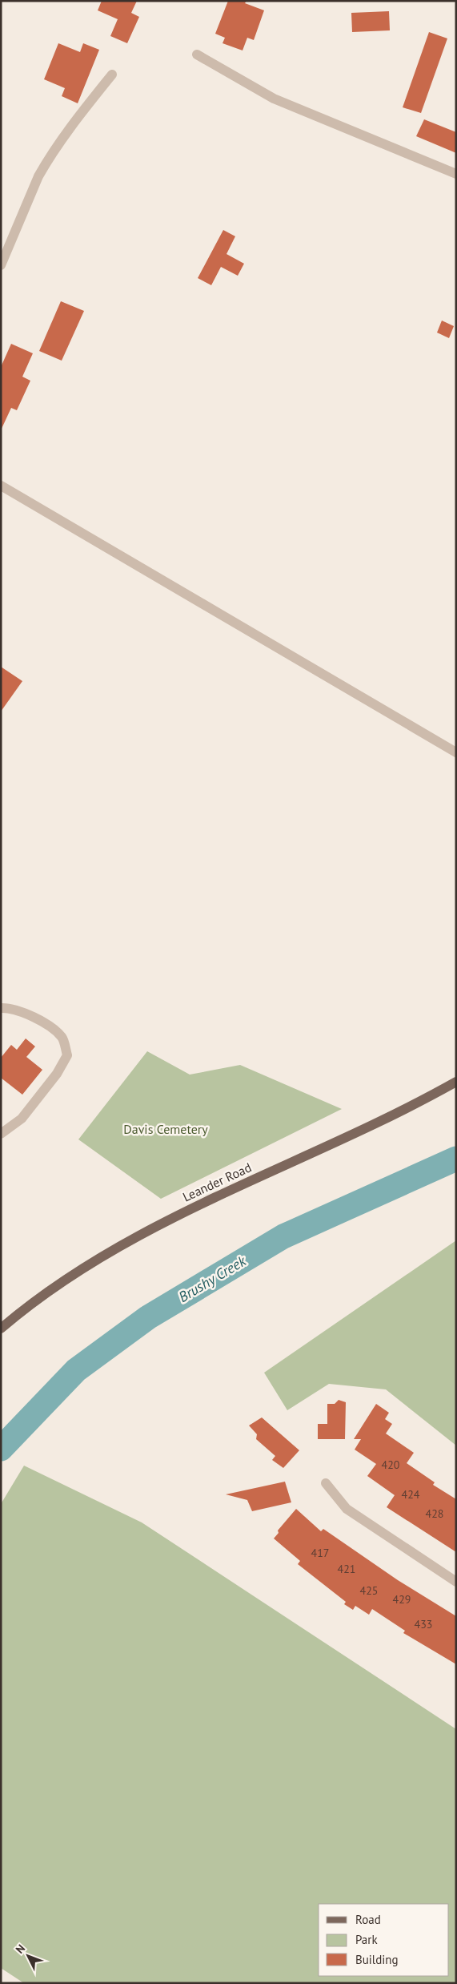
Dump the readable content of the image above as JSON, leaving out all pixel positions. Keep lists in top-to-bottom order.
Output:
{
  "streets": {
    "main road": ["Leander Road"]
  },
  "water": ["Brushy Creek"],
  "parks": ["Davis Cemetery"],
  "house_numbers": [
    "420",
    "424",
    "428",
    "417",
    "421",
    "425",
    "429",
    "433"
  ],
  "legend": ["Road", "Park", "Building"],
  "north": "top left"
}
